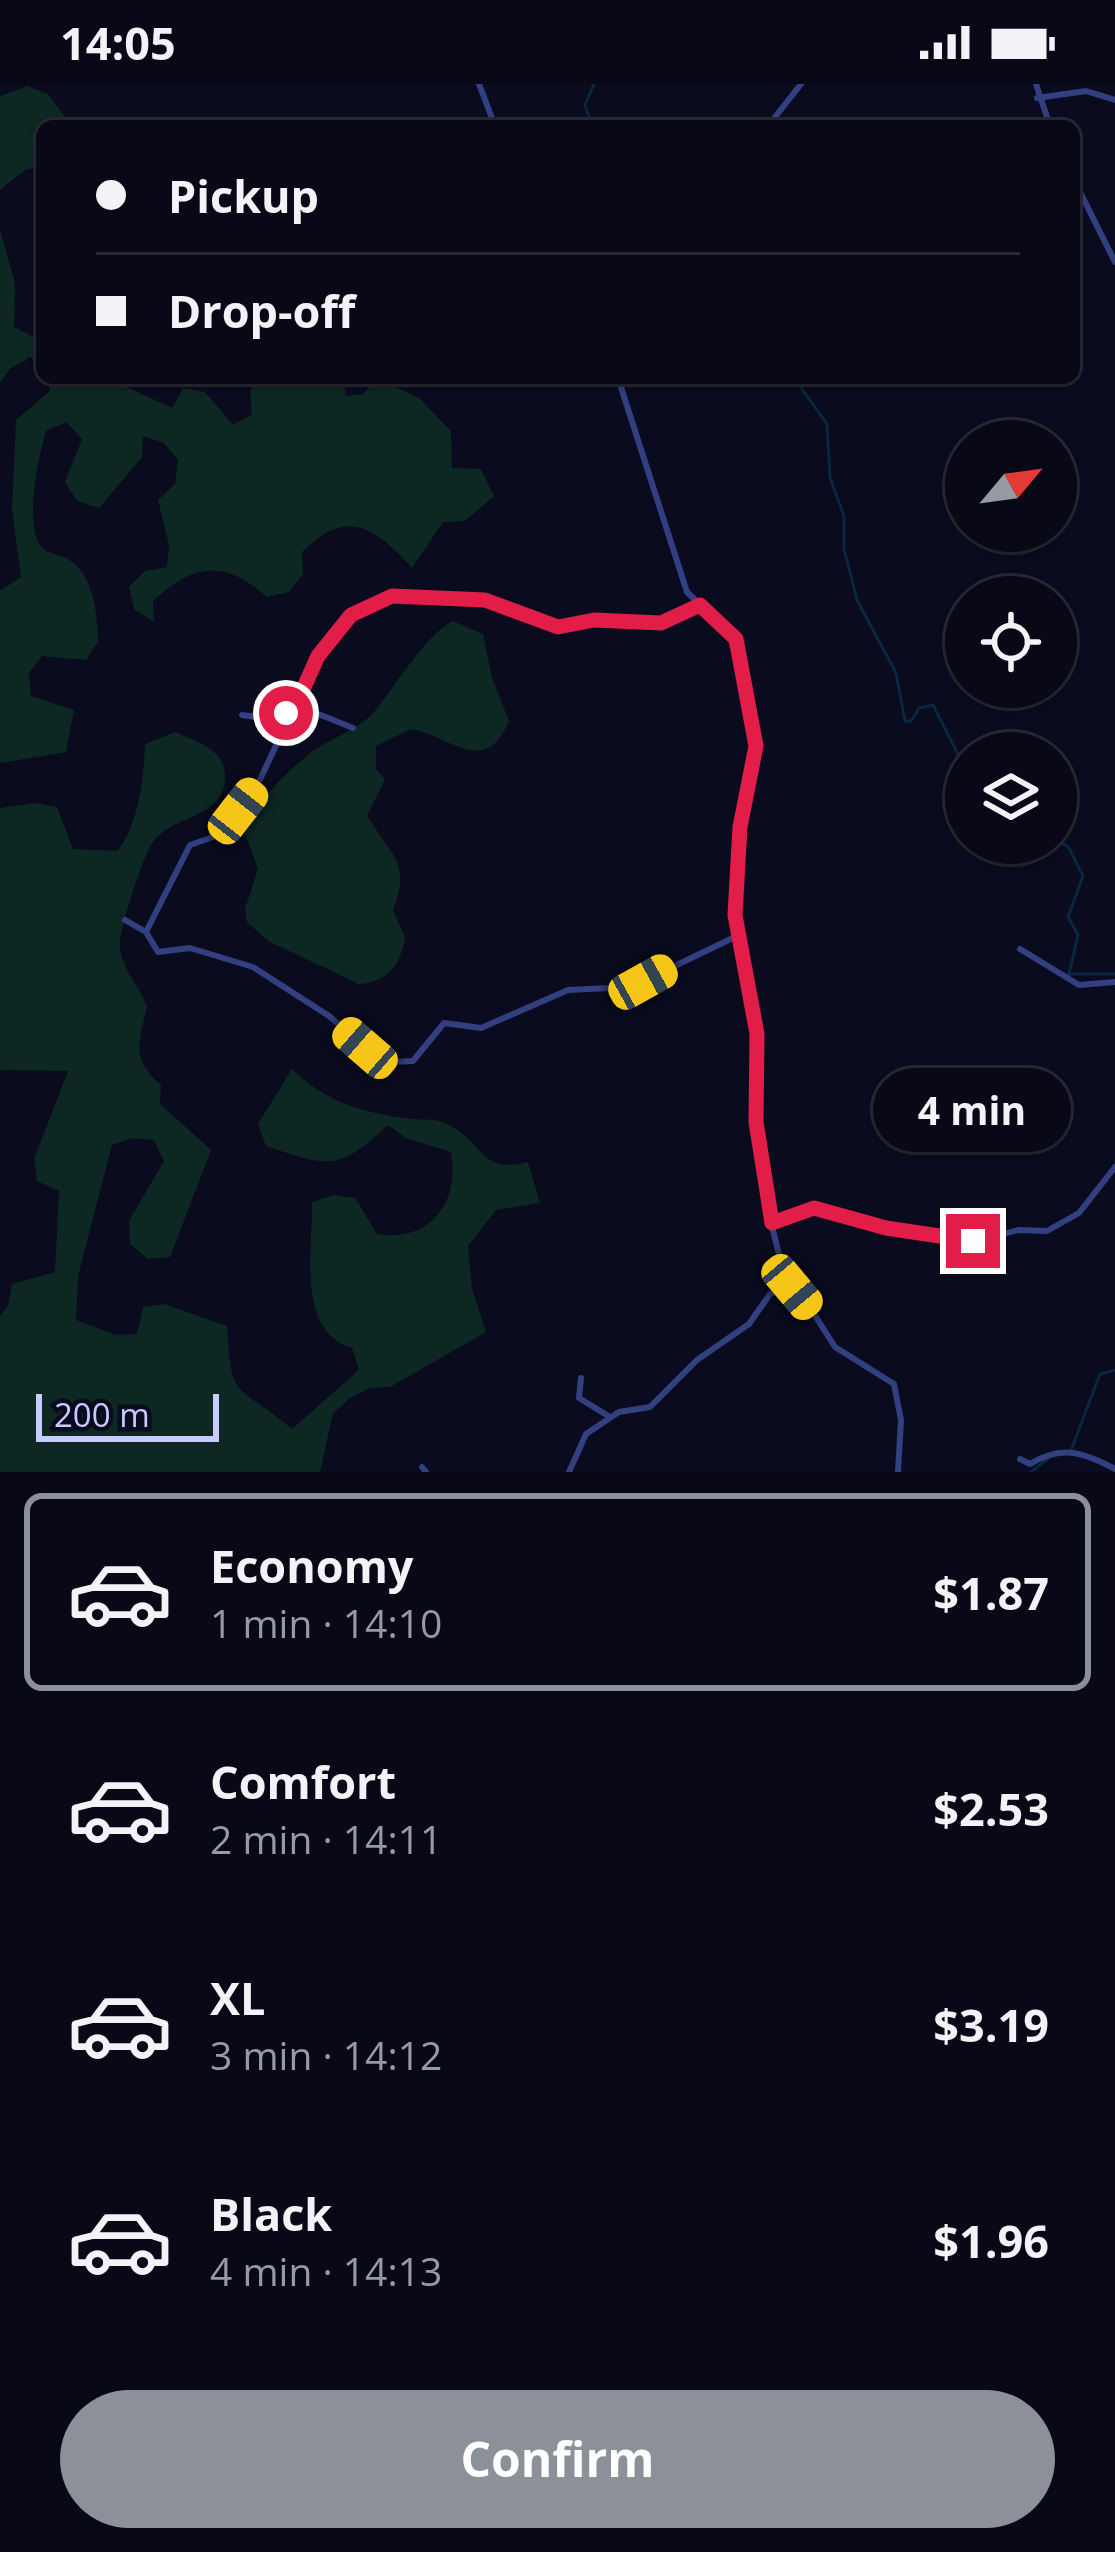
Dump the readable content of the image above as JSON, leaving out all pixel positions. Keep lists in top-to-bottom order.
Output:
{
  "scale_bar": "200 m",
  "north": "top right",
  "page": {
    "status": "14:05",
    "banner": ["Pickup", "Drop-off"],
    "bubble": "4 min",
    "scale": "200 m",
    "list": [
      {
        "name": "Economy",
        "note": "1 min · 14:10",
        "value": "$1.87"
      },
      {
        "name": "Comfort",
        "note": "2 min · 14:11",
        "value": "$2.53"
      },
      {
        "name": "XL",
        "note": "3 min · 14:12",
        "value": "$3.19"
      },
      {
        "name": "Black",
        "note": "4 min · 14:13",
        "value": "$1.96"
      }
    ],
    "buttons": "Confirm"
  }
}
